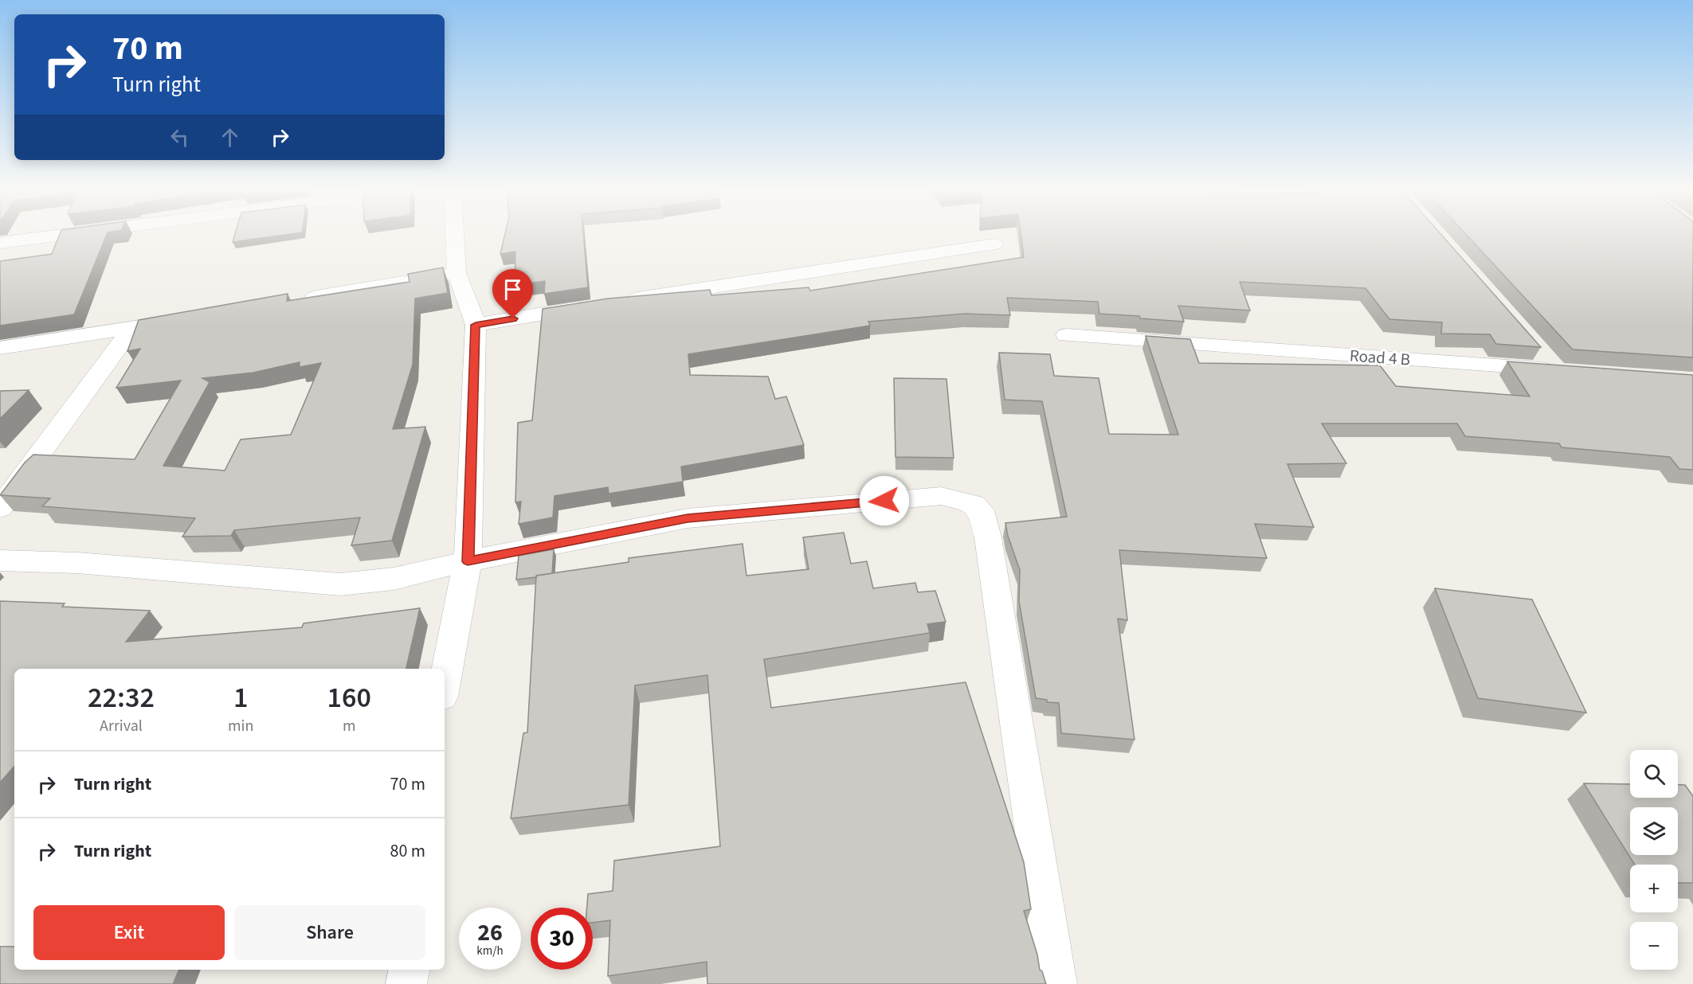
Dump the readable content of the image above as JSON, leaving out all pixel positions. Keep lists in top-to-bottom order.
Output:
{
  "streets": {
    "street": ["Road 4 B"]
  },
  "page": {
    "turn": ["70 m", "Turn right"],
    "eta": [
      "22:32",
      "Arrival",
      "1",
      "min",
      "160",
      "m"
    ],
    "map_buttons": ["+", "−"],
    "list": [
      {
        "name": "Turn right",
        "value": "70 m"
      },
      {
        "name": "Turn right",
        "value": "80 m"
      }
    ],
    "buttons": ["Exit", "Share"],
    "speed": "26 km/h",
    "limit": "30"
  }
}
